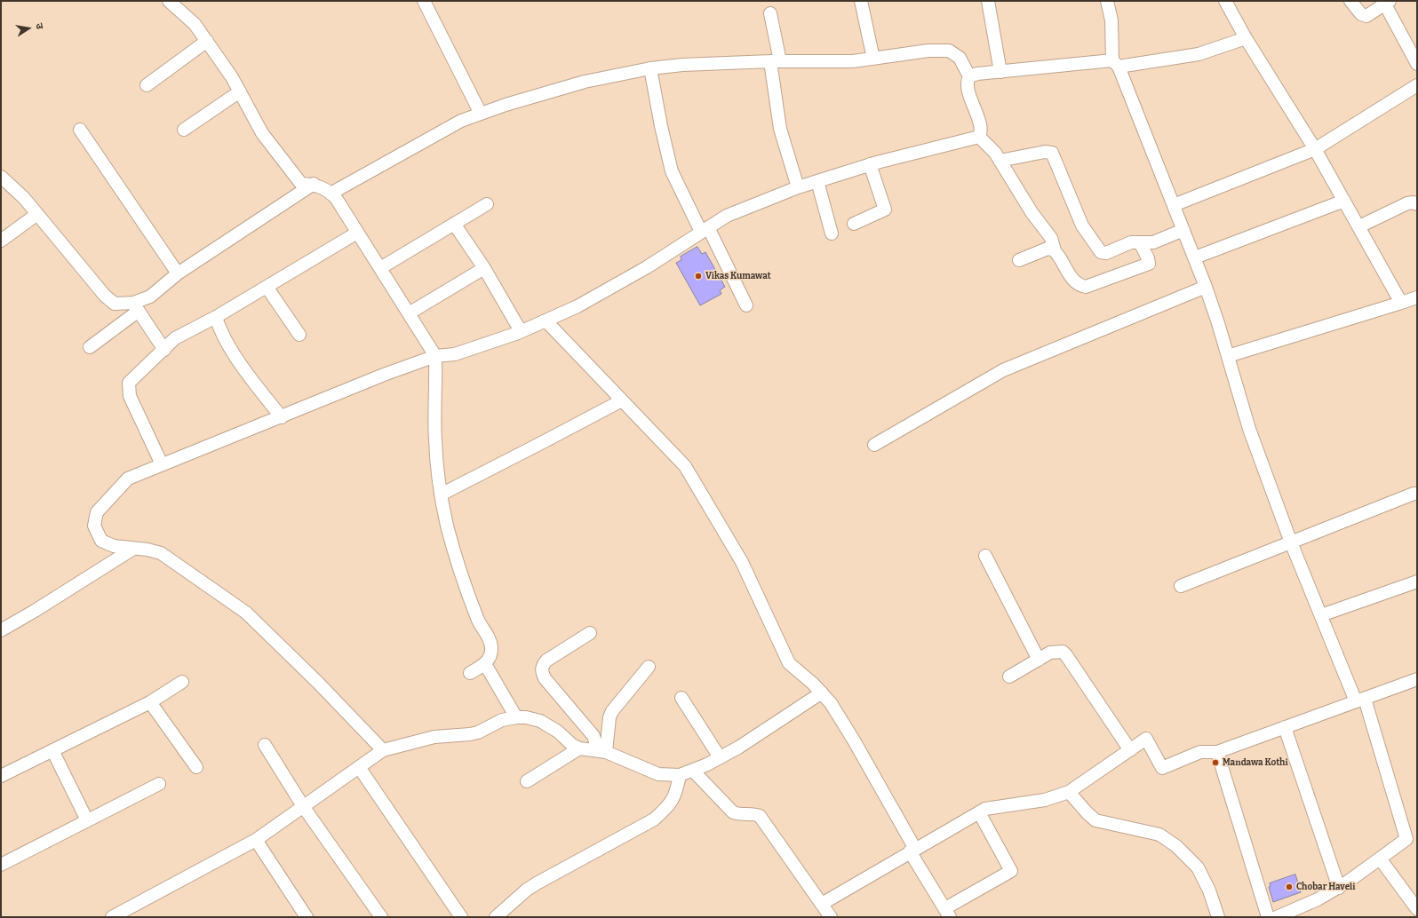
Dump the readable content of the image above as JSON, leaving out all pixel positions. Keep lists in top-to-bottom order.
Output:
{
  "places": ["Vikas Kumawat", "Mandawa Kothi", "Chobar Haveli"],
  "north": "right"
}
